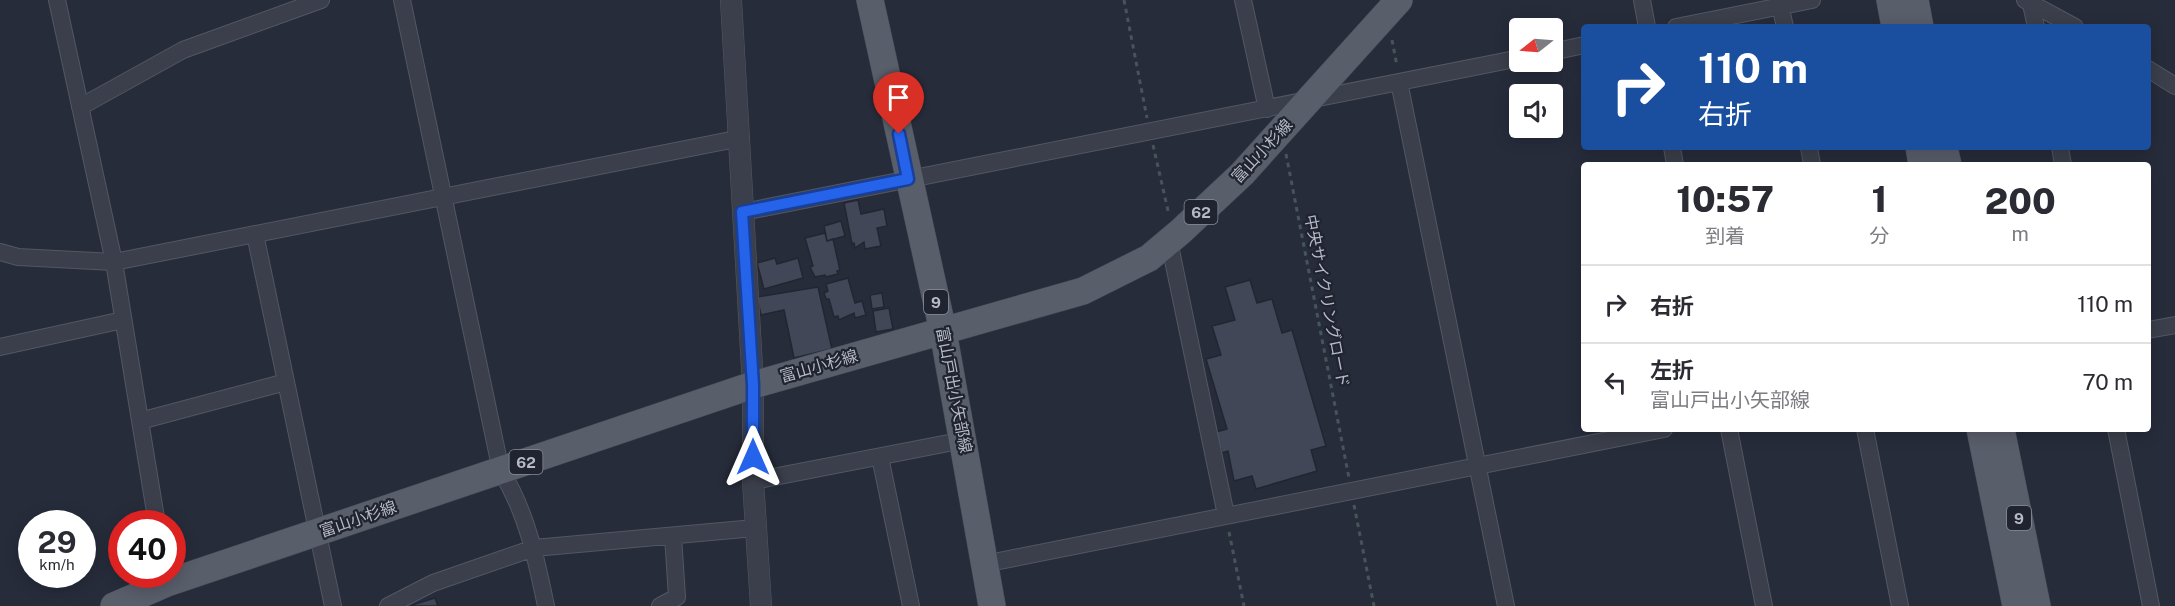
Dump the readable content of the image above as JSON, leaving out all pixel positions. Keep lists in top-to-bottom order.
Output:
{
  "streets": {
    "main road": [
      "富山小杉線",
      "62",
      "9",
      "富山戸出小矢部線"
    ],
    "path": ["中央サイクリングロード"]
  },
  "crossings": [
    ["富山小杉線", "中央サイクリングロード"],
    ["富山小杉線", "富山戸出小矢部線"]
  ],
  "north": "left",
  "page": {
    "turn": ["110 m", "右折"],
    "eta": [
      "10:57",
      "到着",
      "1",
      "分",
      "200",
      "m"
    ],
    "list": [
      {
        "name": "右折",
        "value": "110 m"
      },
      {
        "name": "左折",
        "note": "富山戸出小矢部線",
        "value": "70 m"
      }
    ],
    "speed": "29 km/h",
    "limit": "40"
  }
}
